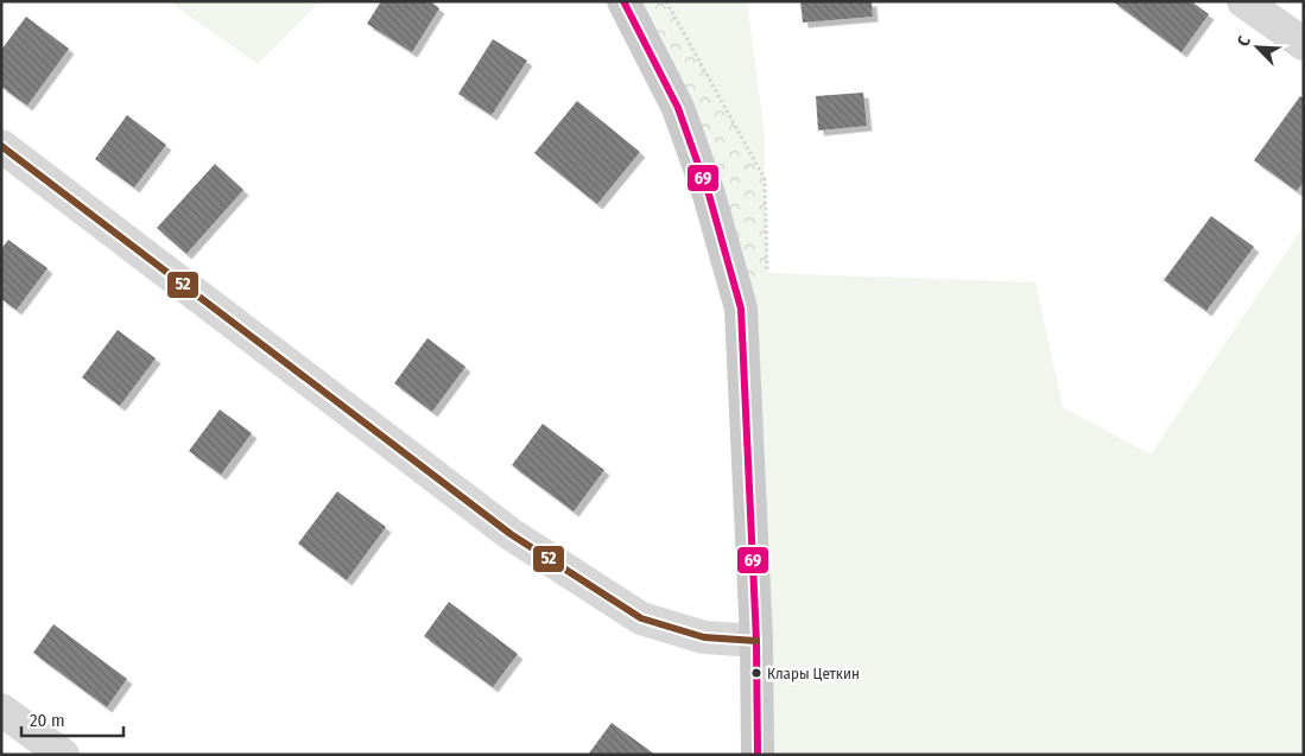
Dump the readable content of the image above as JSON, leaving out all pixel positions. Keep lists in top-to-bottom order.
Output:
{
  "places": ["Клары Цеткин"],
  "lines": ["transit line 69", "transit line 52"],
  "scale_bar": "20 m",
  "north": "top left"
}
